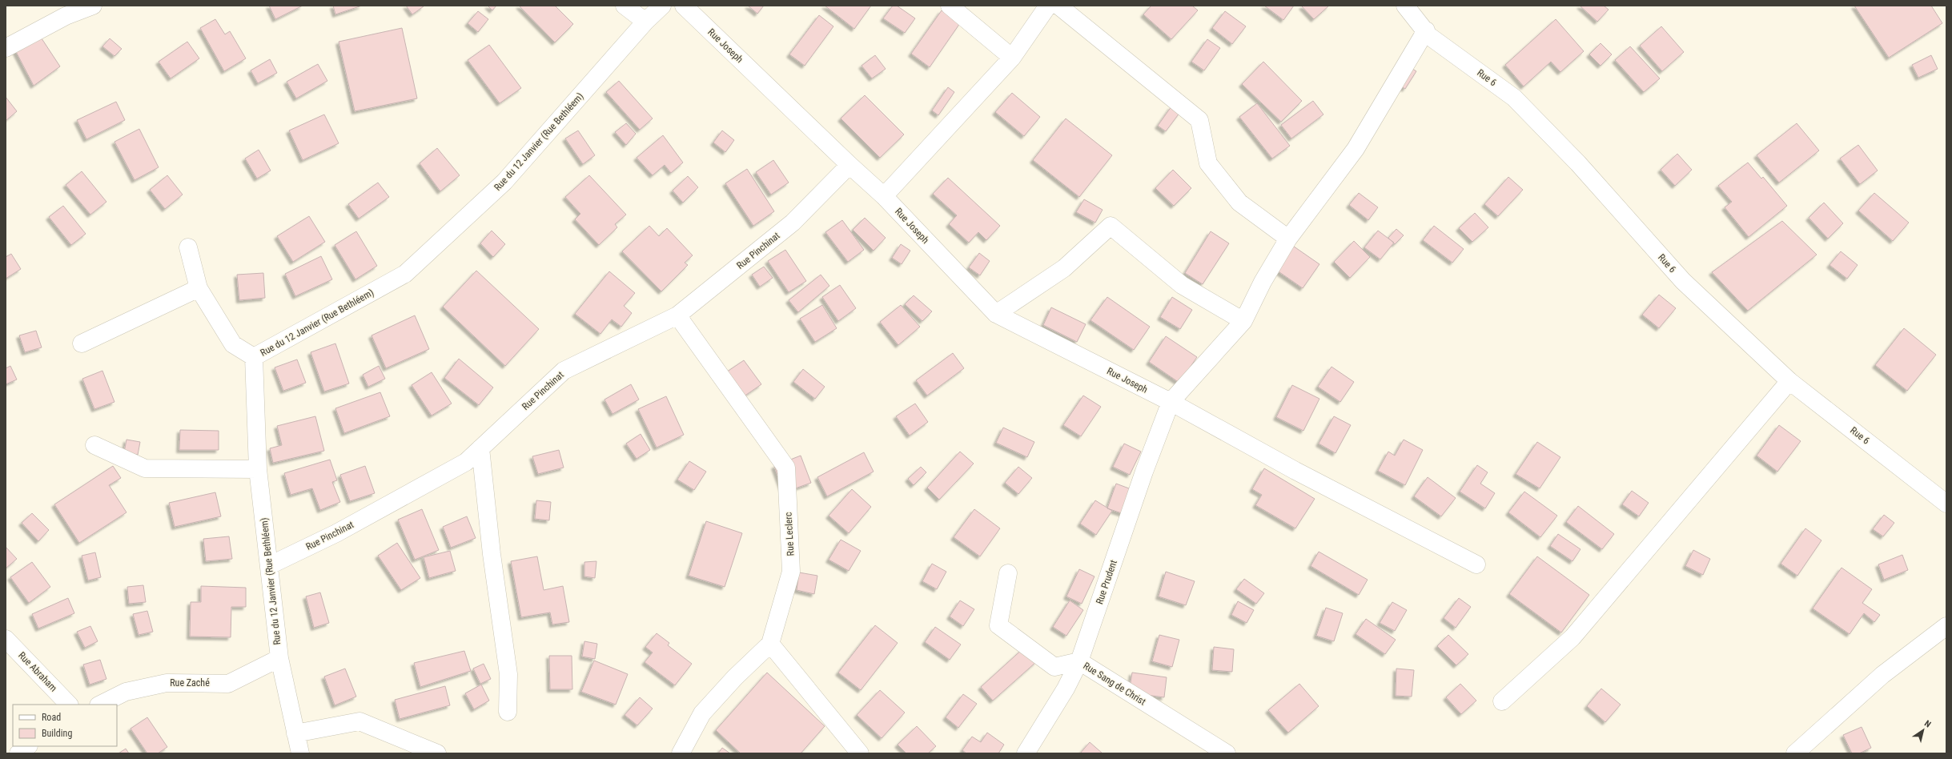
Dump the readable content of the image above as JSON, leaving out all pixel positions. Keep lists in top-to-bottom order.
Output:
{
  "streets": {
    "street": [
      "Rue Joseph",
      "Rue 6",
      "Rue du 12 Janvier (Rue Bethléem)",
      "Rue Pinchinat",
      "Rue Leclerc",
      "Rue Prudent",
      "Rue Abraham",
      "Rue Zaché",
      "Rue Sang de Christ"
    ]
  },
  "crossings": [
    ["Rue Joseph", "Rue Pinchinat"],
    ["Rue Joseph", "Rue Prudent"],
    ["Rue du 12 Janvier (Rue Bethléem)", "Rue Pinchinat"],
    ["Rue du 12 Janvier (Rue Bethléem)", "Rue Zaché"],
    ["Rue Pinchinat", "Rue Leclerc"],
    ["Rue Prudent", "Rue Sang de Christ"]
  ],
  "legend": ["Road", "Building"],
  "north": "top right"
}
